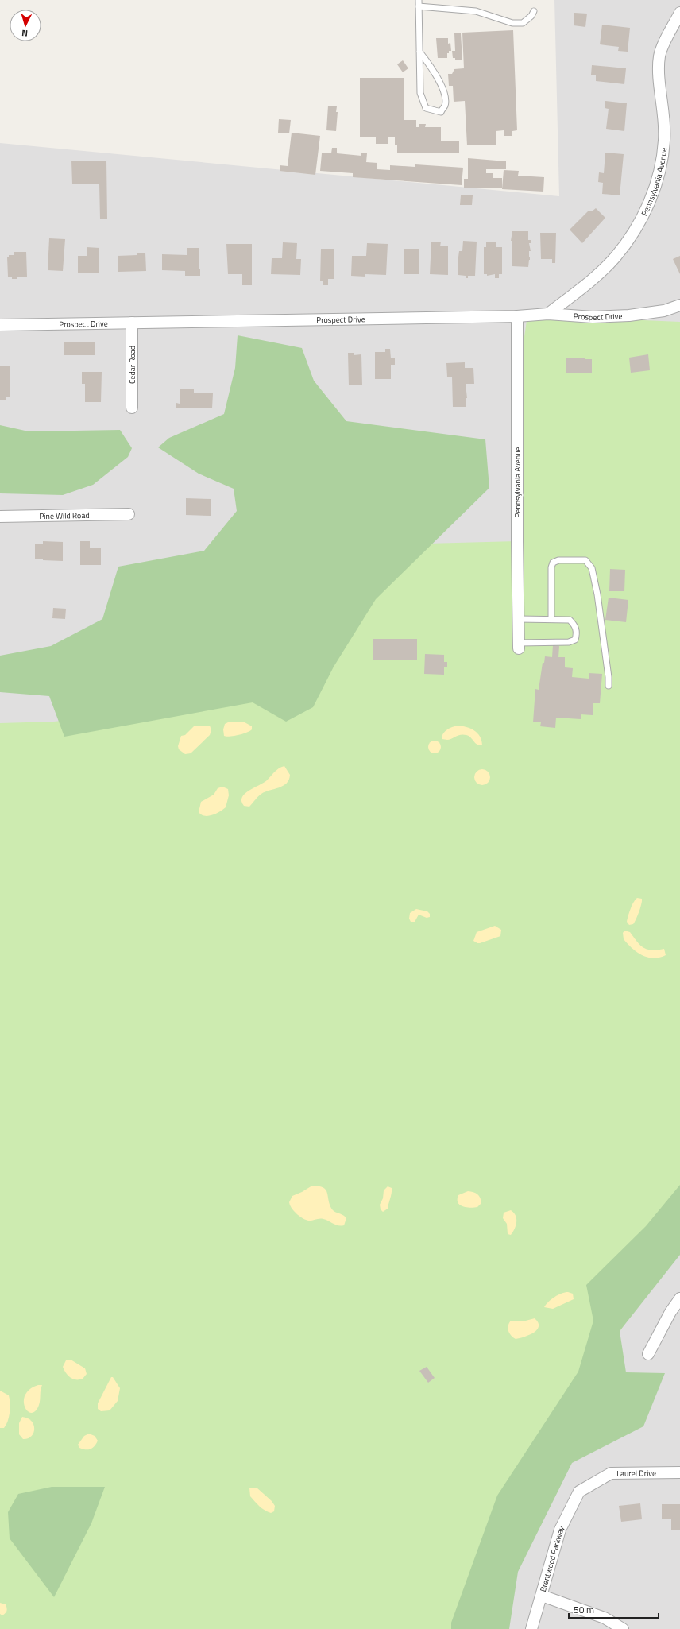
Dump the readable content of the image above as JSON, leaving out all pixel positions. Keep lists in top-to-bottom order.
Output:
{
  "streets": {
    "street": [
      "Pennsylvania Avenue",
      "Prospect Drive",
      "Cedar Road",
      "Pine Wild Road",
      "Laurel Drive",
      "Brentwood Parkway"
    ]
  },
  "crossings": [
    ["Pennsylvania Avenue", "Prospect Drive"],
    ["Prospect Drive", "Cedar Road"],
    ["Laurel Drive", "Brentwood Parkway"]
  ],
  "scale_bar": "50 m",
  "north": "bottom"
}
